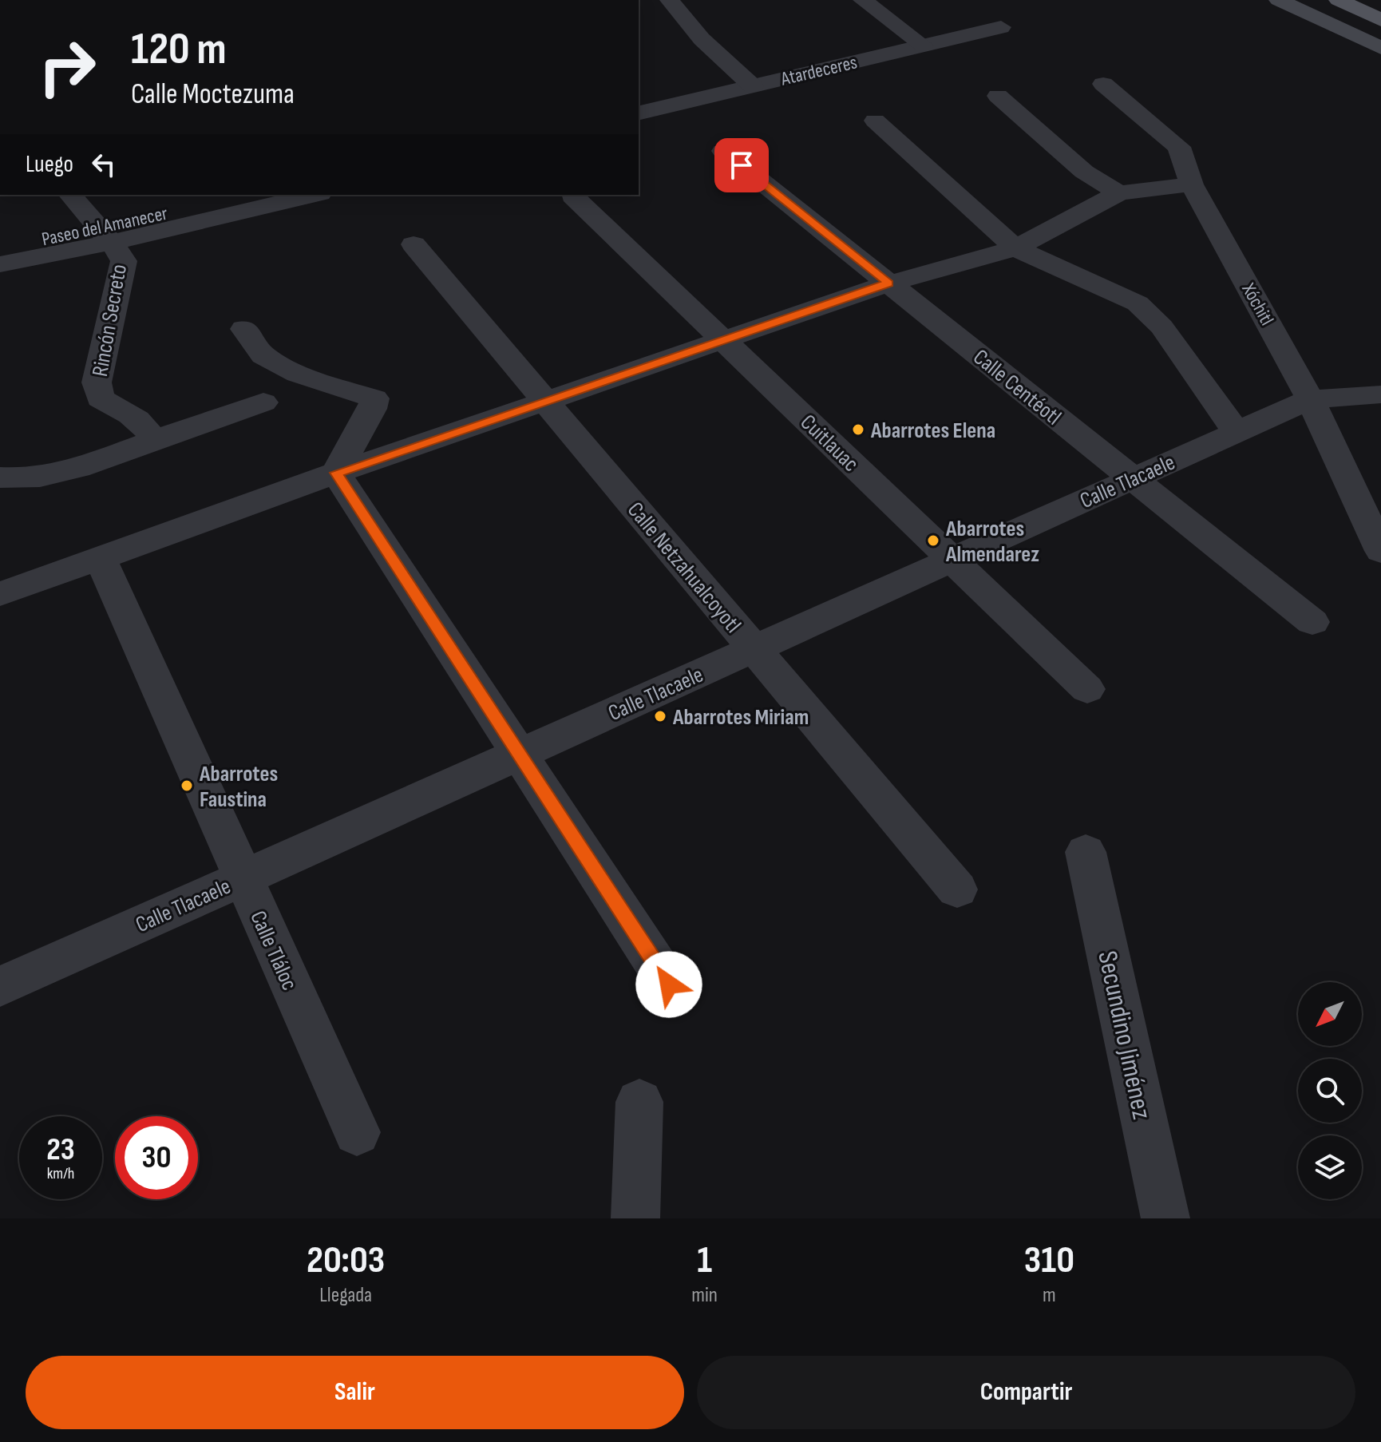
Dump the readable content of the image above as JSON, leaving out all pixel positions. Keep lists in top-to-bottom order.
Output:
{
  "streets": {
    "street": [
      "Atardeceres",
      "Paseo del Amanecer",
      "Xóchitl",
      "Rincón Secreto",
      "Calle Centéotl",
      "Cuitlauac",
      "Calle Tlacaele",
      "Calle Netzahualcoyotl",
      "Calle Tláloc",
      "Secundino Jiménez"
    ]
  },
  "crossings": [
    ["Paseo del Amanecer", "Rincón Secreto"],
    ["Xóchitl", "Calle Tlacaele"],
    ["Calle Centéotl", "Calle Tlacaele"],
    ["Cuitlauac", "Calle Tlacaele"],
    ["Calle Tlacaele", "Calle Netzahualcoyotl"],
    ["Calle Tlacaele", "Calle Tláloc"]
  ],
  "places": [
    "Abarrotes Elena",
    "Abarrotes Almendarez",
    "Abarrotes Miriam",
    "Abarrotes Faustina"
  ],
  "north": "bottom left",
  "page": {
    "turn": ["120 m", "Calle Moctezuma"],
    "then": "Luego",
    "speed": "23 km/h",
    "limit": "30",
    "eta": [
      "20:03",
      "Llegada",
      "1",
      "min",
      "310",
      "m"
    ],
    "buttons": ["Salir", "Compartir"]
  }
}
